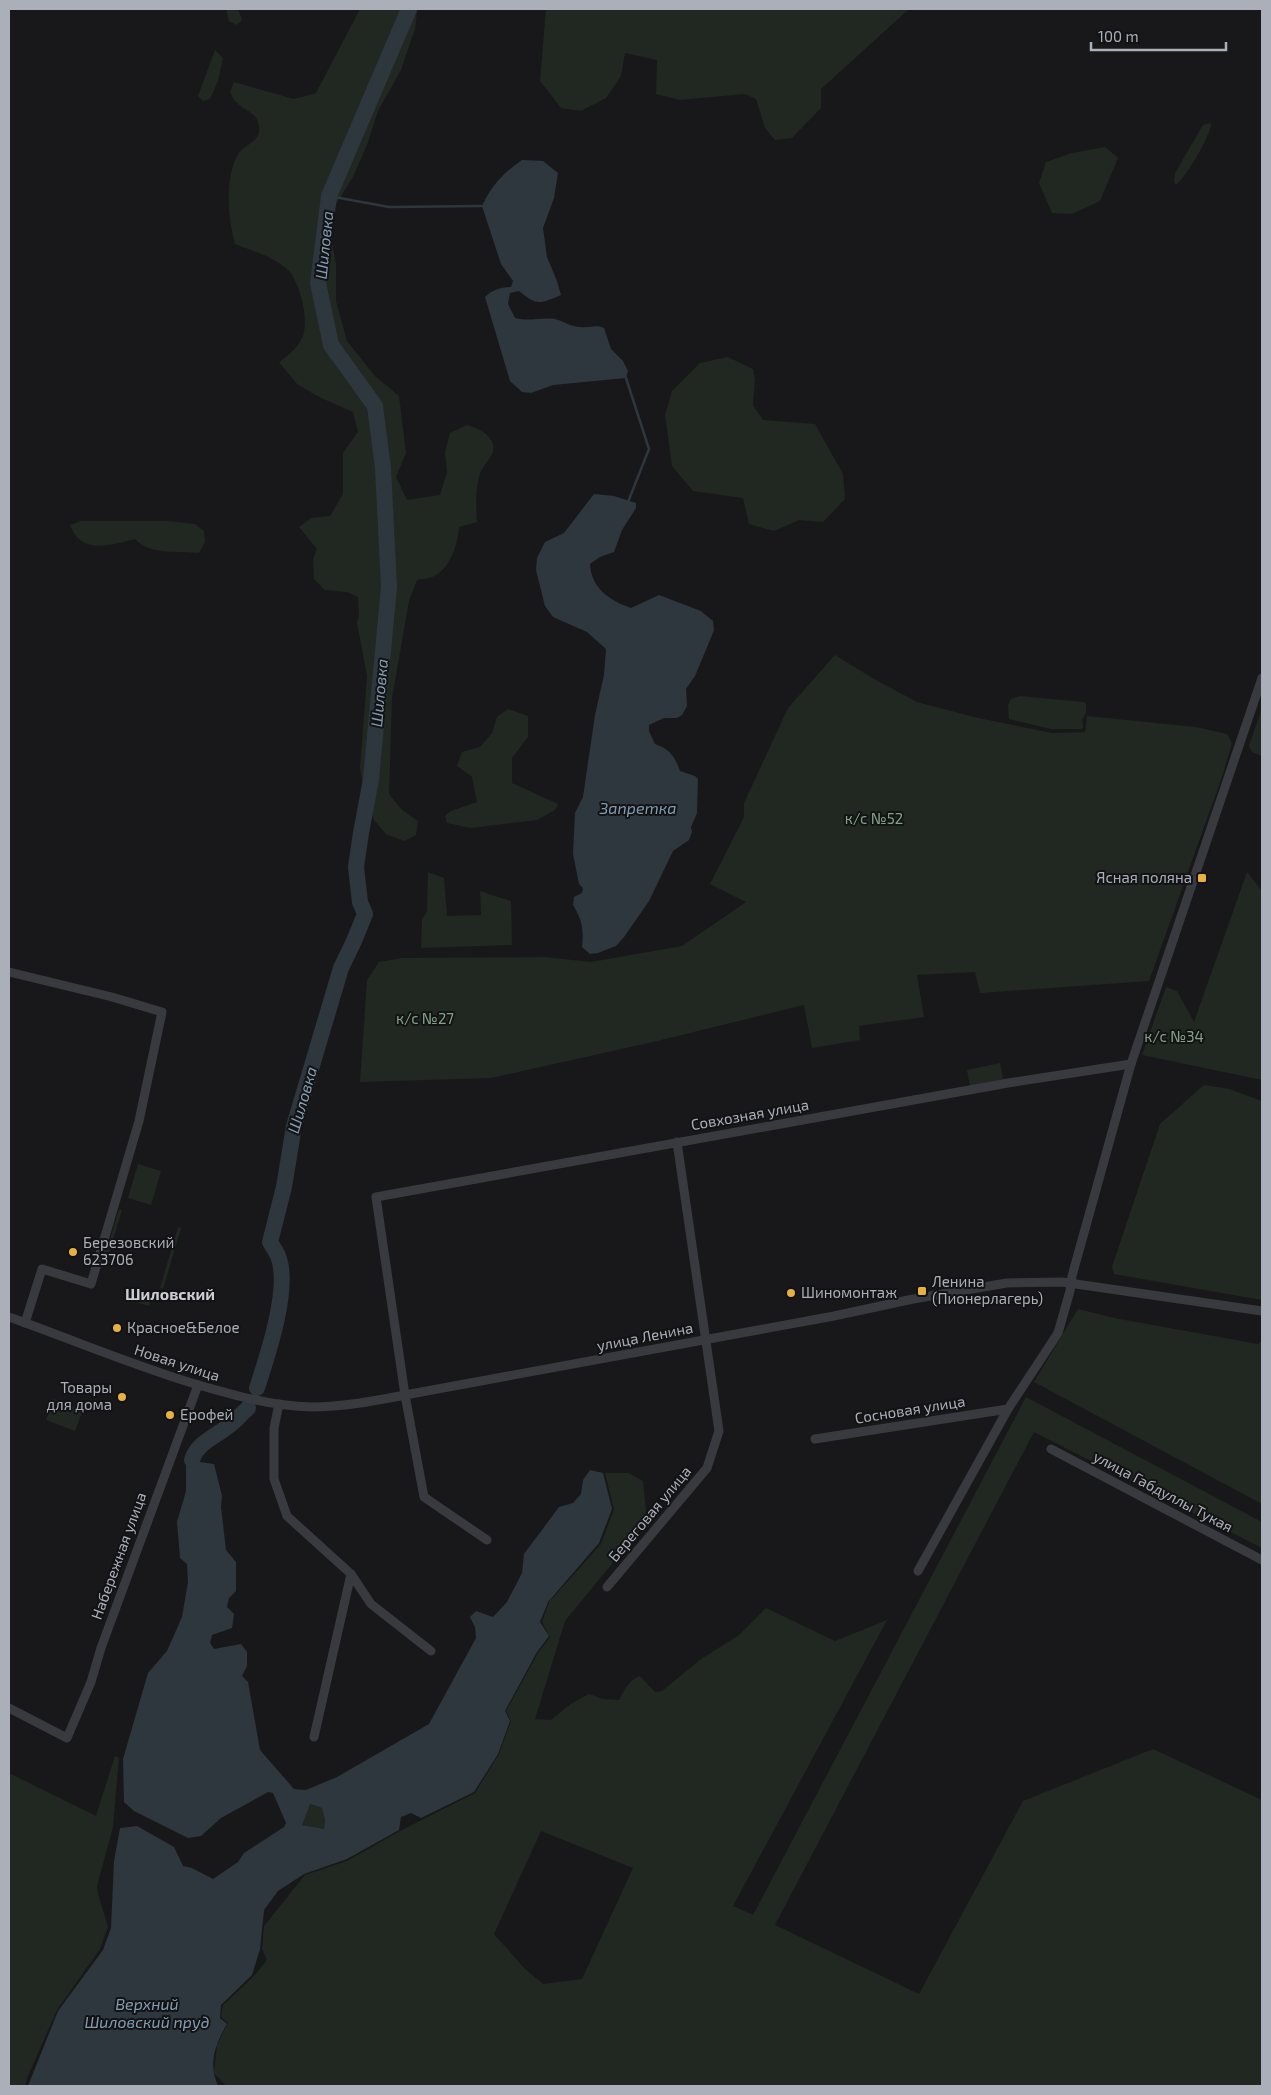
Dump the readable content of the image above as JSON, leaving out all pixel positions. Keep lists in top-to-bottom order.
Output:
{
  "streets": {
    "street": [
      "Совхозная улица",
      "улица Ленина",
      "Новая улица",
      "Сосновая улица",
      "улица Габдуллы Тукая",
      "Береговая улица",
      "Набережная улица"
    ]
  },
  "crossings": [
    ["Совхозная улица", "улица Ленина"],
    ["Совхозная улица", "Береговая улица"],
    ["улица Ленина", "Новая улица"],
    ["улица Ленина", "Береговая улица"],
    ["Новая улица", "Набережная улица"]
  ],
  "districts": ["Шиловский"],
  "water": ["Шиловка", "Запретка", "Верхний Шиловский пруд"],
  "parks": ["к/с №52", "к/с №27", "к/с №34"],
  "places": {
    "transit": ["Ясная поляна", "Ленина (Пионерлагерь)"],
    "other": [
      "Березовский 623706",
      "Шиномонтаж",
      "Красное&Белое",
      "Товары для дома",
      "Ерофей"
    ]
  },
  "scale_bar": "100 m"
}
